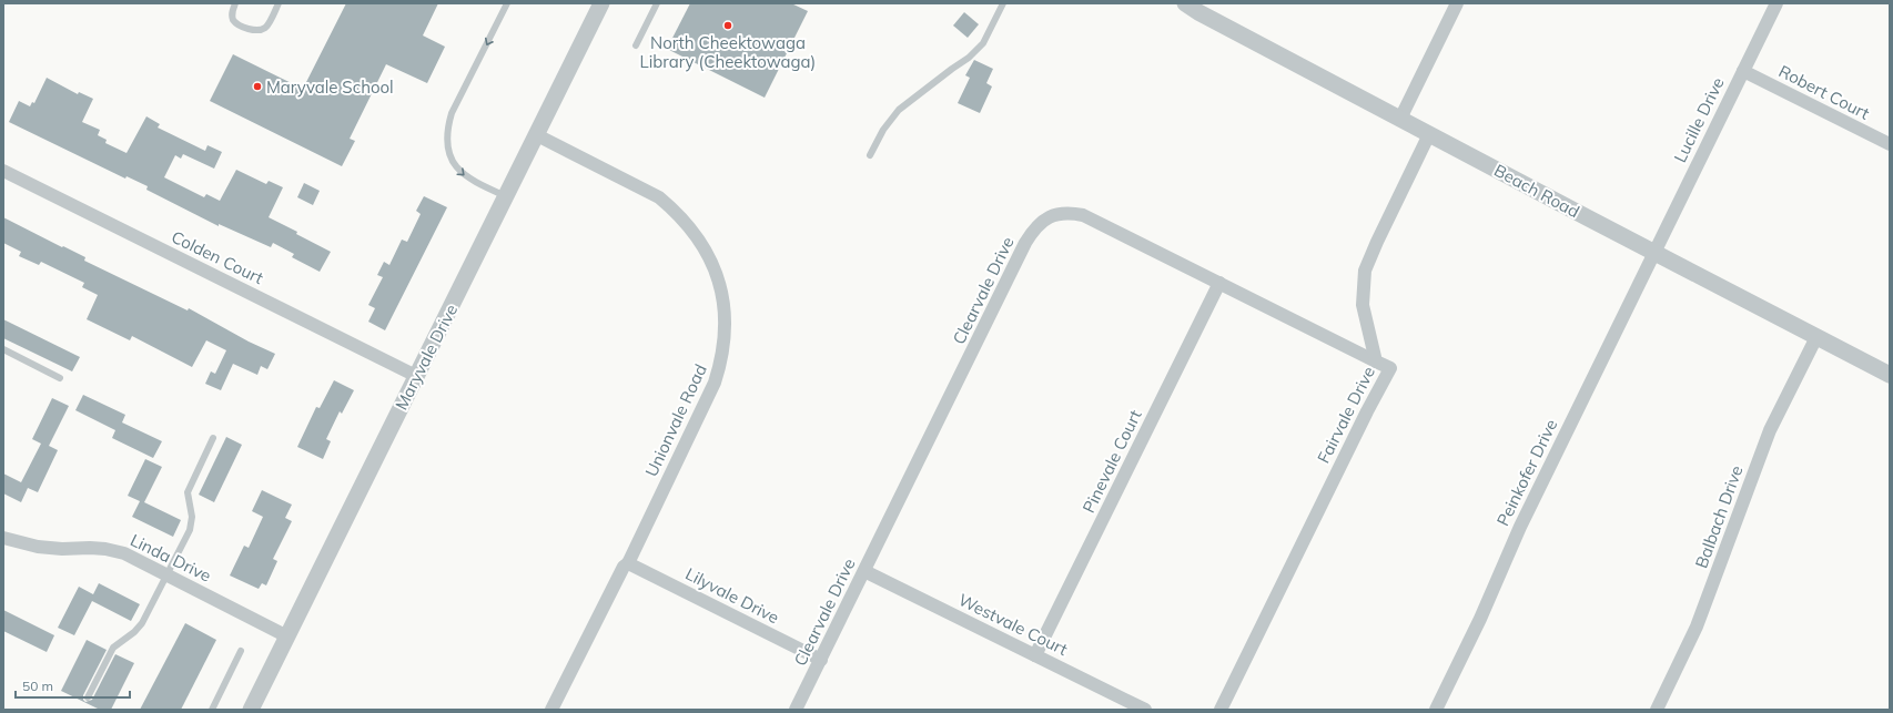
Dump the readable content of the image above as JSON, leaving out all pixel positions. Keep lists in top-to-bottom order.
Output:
{
  "streets": {
    "street": [
      "Robert Court",
      "Lucille Drive",
      "Beach Road",
      "Colden Court",
      "Clearvale Drive",
      "Maryvale Drive",
      "Fairvale Drive",
      "Unionvale Road",
      "Pinevale Court",
      "Peinkofer Drive",
      "Balbach Drive",
      "Linda Drive",
      "Lilyvale Drive",
      "Westvale Court"
    ]
  },
  "crossings": [
    ["Robert Court", "Lucille Drive"],
    ["Lucille Drive", "Beach Road"],
    ["Lucille Drive", "Peinkofer Drive"],
    ["Beach Road", "Fairvale Drive"],
    ["Beach Road", "Peinkofer Drive"],
    ["Beach Road", "Balbach Drive"],
    ["Colden Court", "Maryvale Drive"],
    ["Clearvale Drive", "Fairvale Drive"],
    ["Clearvale Drive", "Pinevale Court"],
    ["Clearvale Drive", "Lilyvale Drive"],
    ["Clearvale Drive", "Westvale Court"],
    ["Maryvale Drive", "Unionvale Road"],
    ["Maryvale Drive", "Linda Drive"],
    ["Unionvale Road", "Lilyvale Drive"],
    ["Pinevale Court", "Westvale Court"]
  ],
  "places": ["North Cheektowaga Library (Cheektowaga)", "Maryvale School"],
  "scale_bar": "50 m"
}
